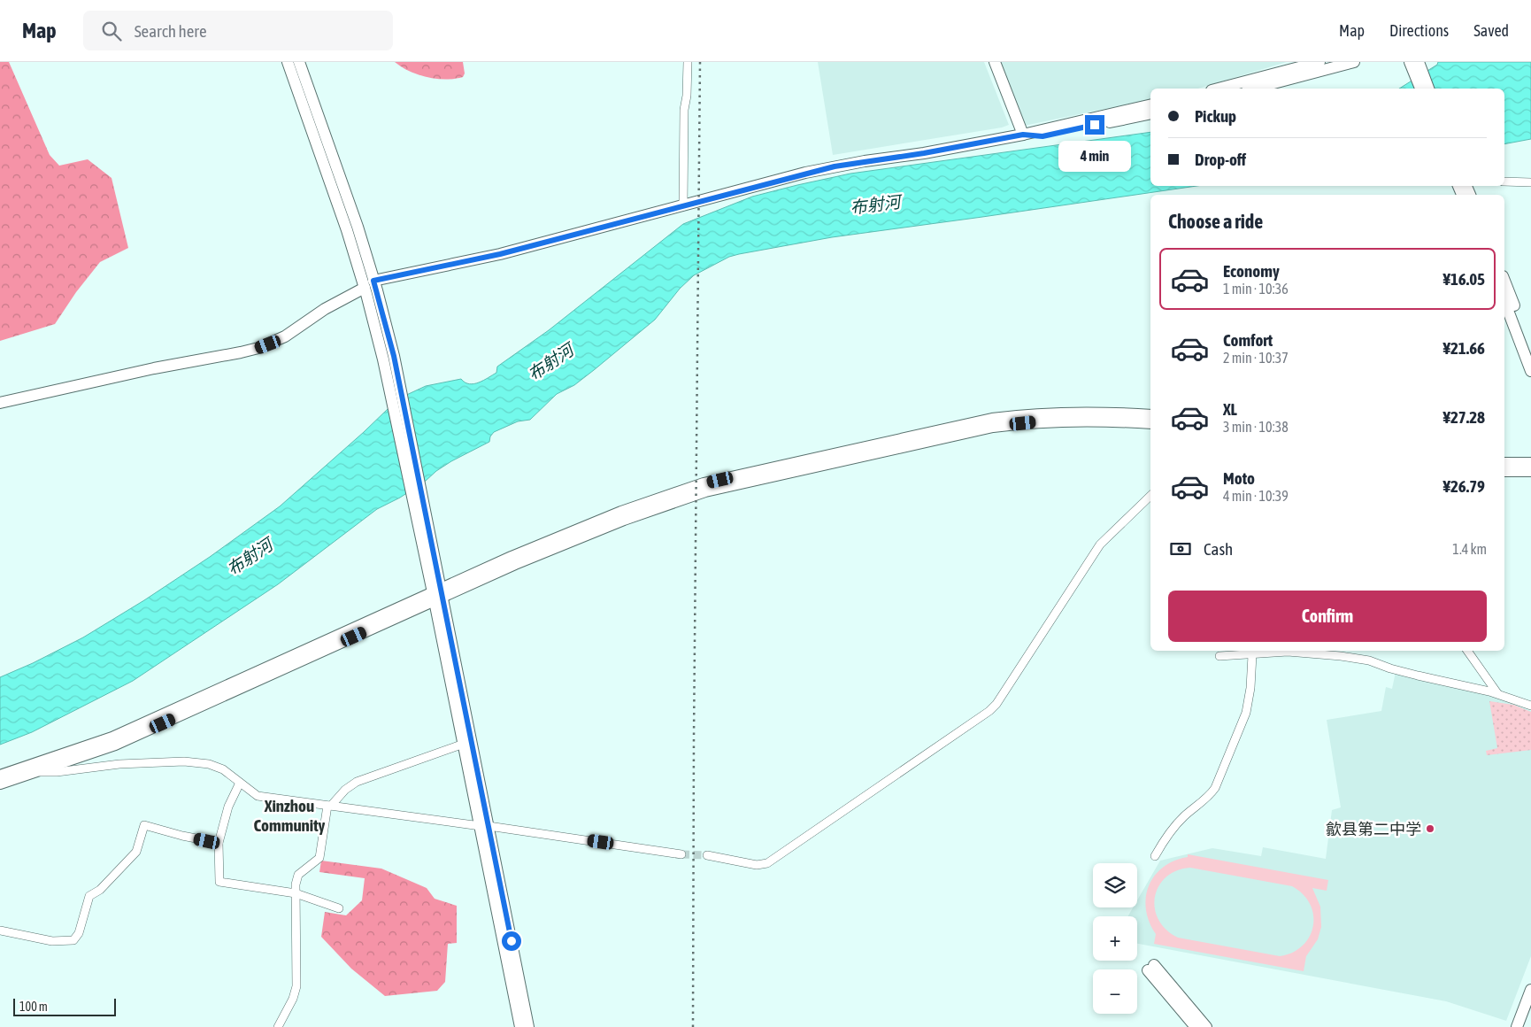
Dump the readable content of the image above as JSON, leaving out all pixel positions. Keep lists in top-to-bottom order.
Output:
{
  "districts": ["Xinzhou Community"],
  "water": ["布射河"],
  "places": ["歙县第二中学"],
  "scale_bar": "100 m",
  "page": {
    "header": "Map",
    "search": "Search here",
    "nav": ["Map", "Directions", "Saved"],
    "banner": ["Pickup", "Drop-off"],
    "bubble": "4 min",
    "heading": "Choose a ride",
    "list": [
      {
        "name": "Economy",
        "note": "1 min · 10:36",
        "value": "¥16.05"
      },
      {
        "name": "Comfort",
        "note": "2 min · 10:37",
        "value": "¥21.66"
      },
      {
        "name": "XL",
        "note": "3 min · 10:38",
        "value": "¥27.28"
      },
      {
        "name": "Moto",
        "note": "4 min · 10:39",
        "value": "¥26.79"
      }
    ],
    "pay": ["Cash", "1.4 km"],
    "buttons": "Confirm",
    "map_buttons": ["+", "−"],
    "scale": "100 m"
  }
}
